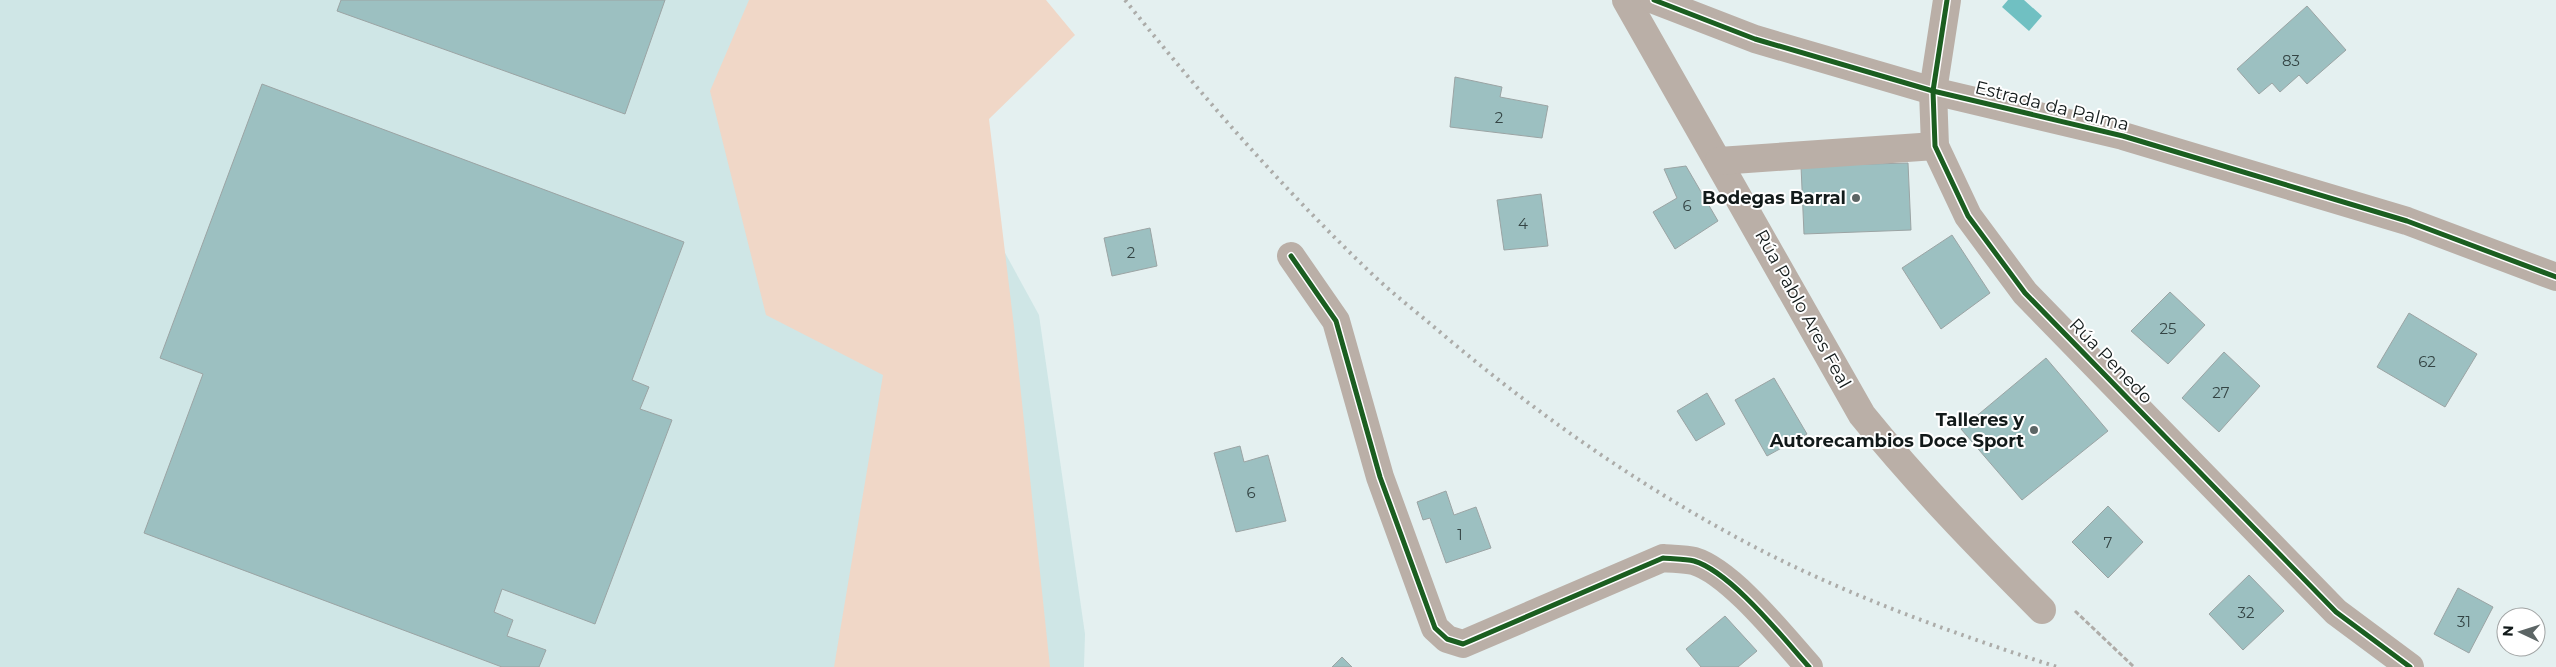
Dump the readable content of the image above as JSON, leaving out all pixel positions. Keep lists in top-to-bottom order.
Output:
{
  "streets": {
    "street": ["Estrada da Palma", "Rúa Pablo Ares Feal", "Rúa Penedo"]
  },
  "crossings": [
    ["Estrada da Palma", "Rúa Penedo"]
  ],
  "places": ["Bodegas Barral", "Talleres y Autorecambios Doce Sport"],
  "house_numbers": [
    "83",
    "2",
    "6",
    "4",
    "2",
    "25",
    "62",
    "27",
    "6",
    "1",
    "7",
    "32",
    "31"
  ],
  "north": "left"
}
